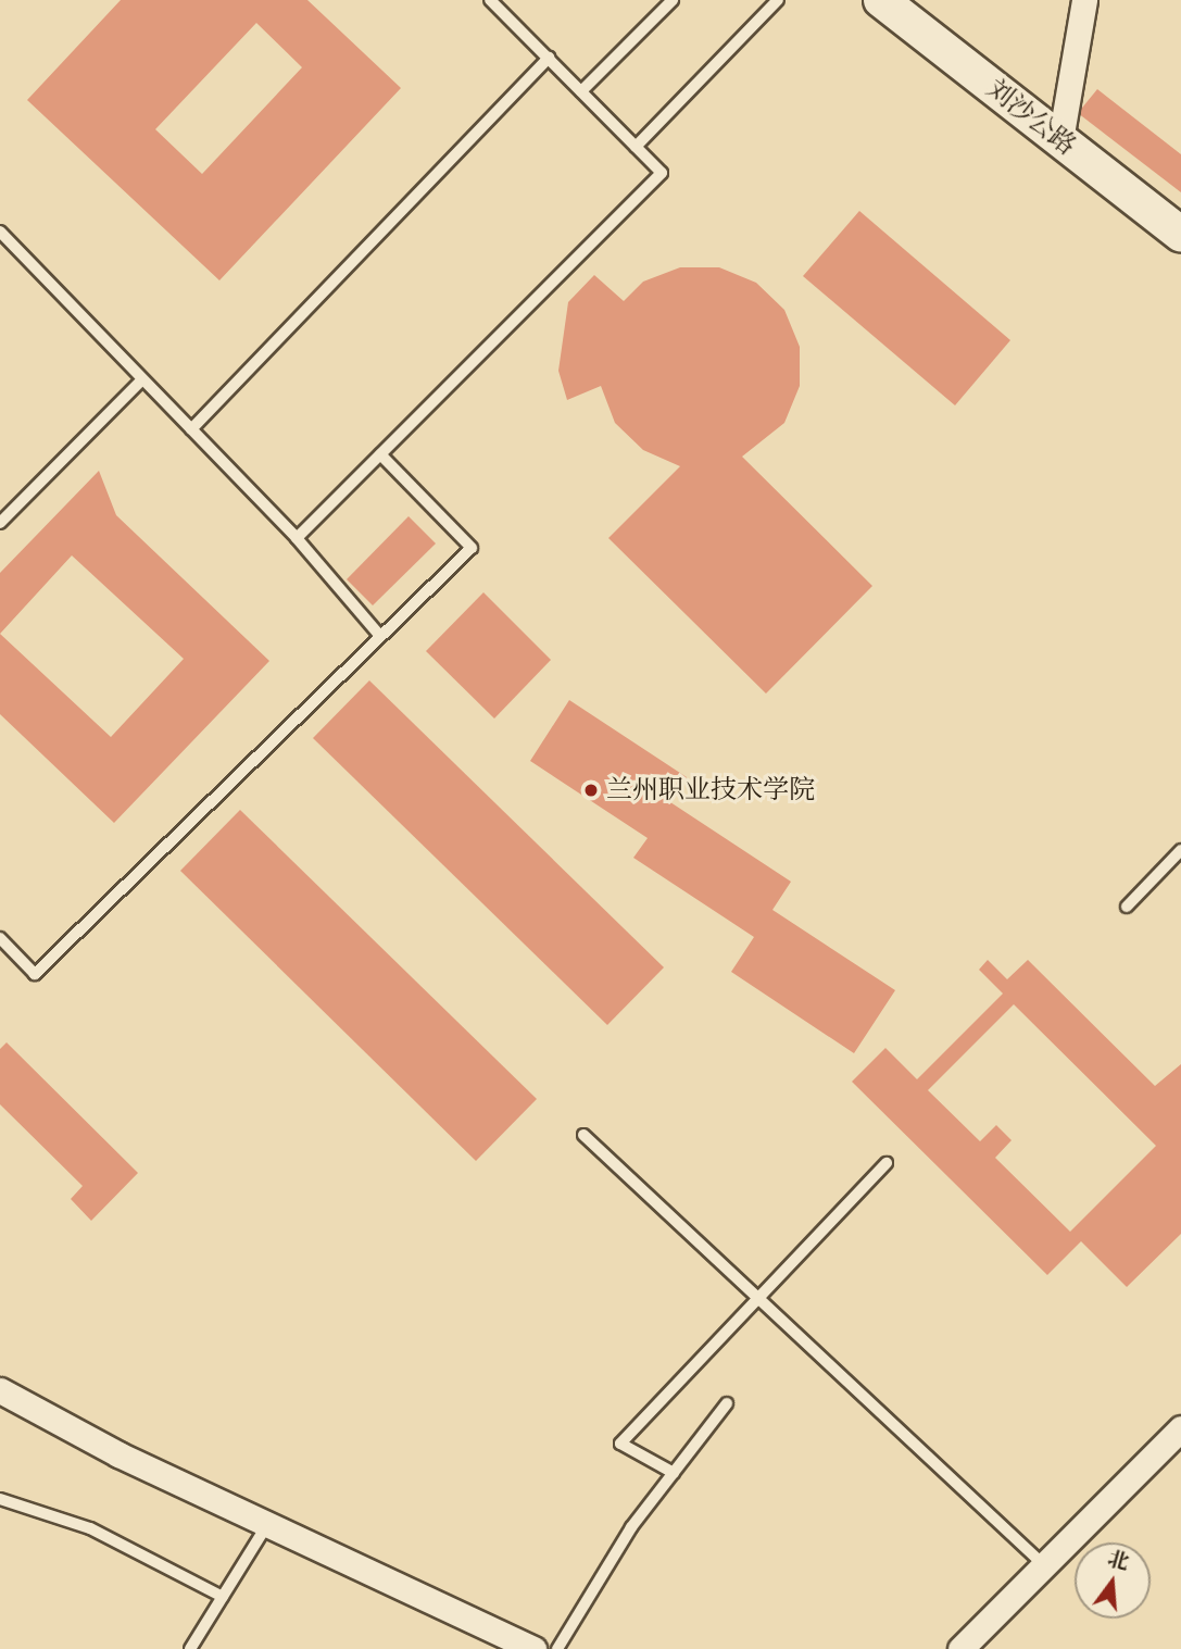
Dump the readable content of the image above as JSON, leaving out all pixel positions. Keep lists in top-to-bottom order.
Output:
{
  "streets": {
    "main road": ["刘沙公路"]
  },
  "places": ["兰州职业技术学院"],
  "north": "top"
}
